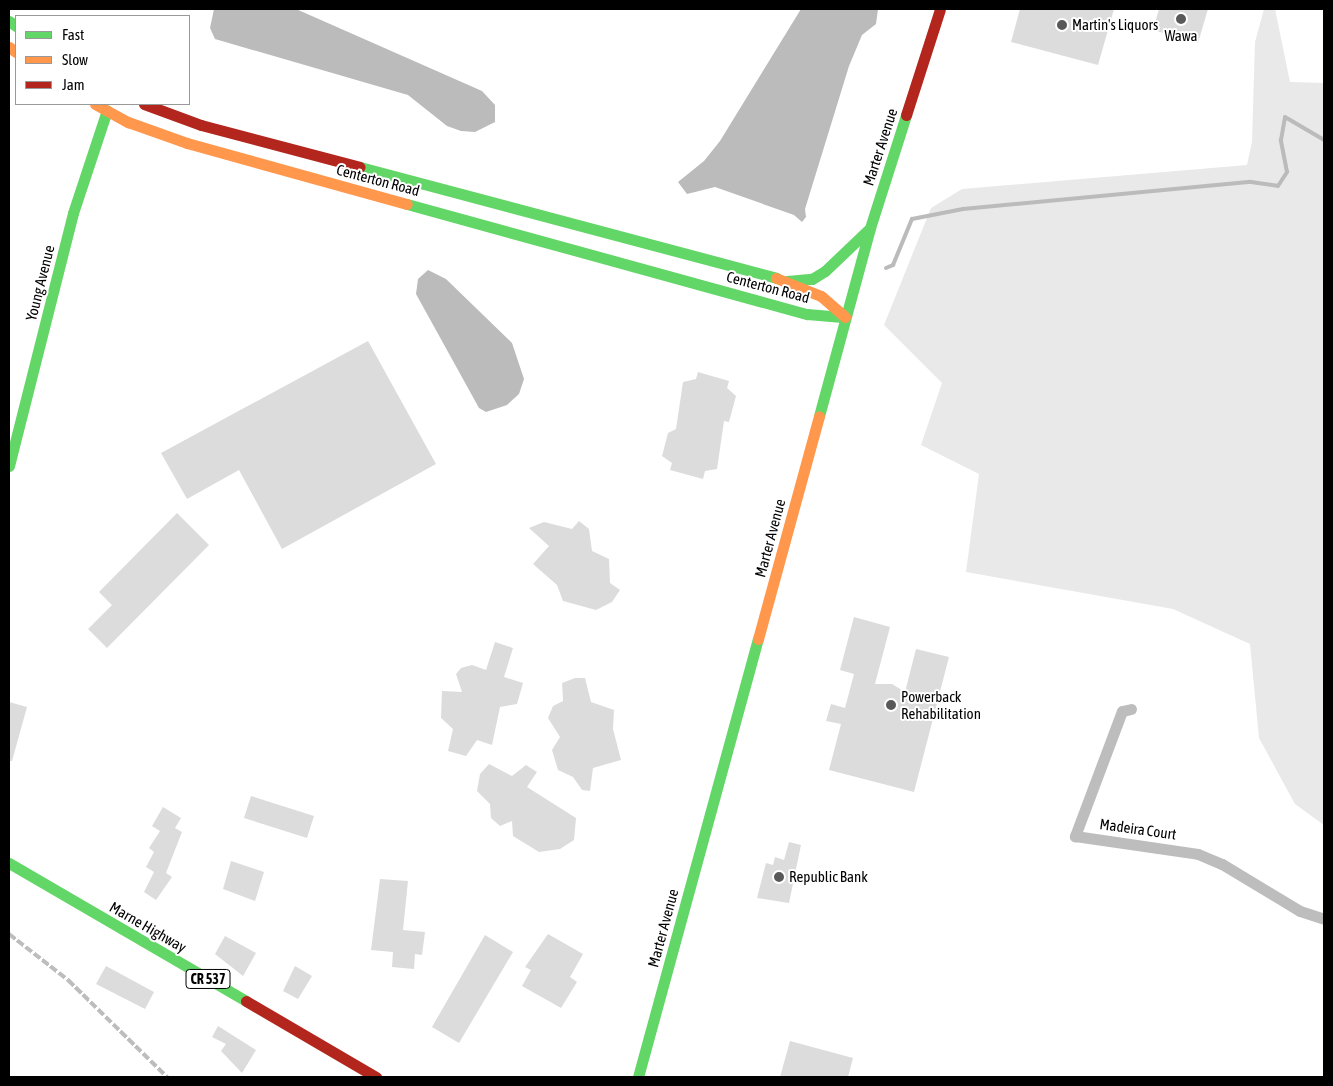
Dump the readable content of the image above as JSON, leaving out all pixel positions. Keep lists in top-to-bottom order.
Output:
{
  "streets": {
    "main road": [
      "Marter Avenue",
      "Centerton Road",
      "Young Avenue",
      "Marne Highway",
      "CR 537"
    ],
    "street": ["Madeira Court"]
  },
  "crossings": [
    ["Marter Avenue", "Centerton Road"],
    ["Centerton Road", "Young Avenue"]
  ],
  "places": [
    "Wawa",
    "Martin's Liquors",
    "Powerback Rehabilitation",
    "Republic Bank"
  ],
  "legend": ["Fast", "Slow", "Jam"]
}
